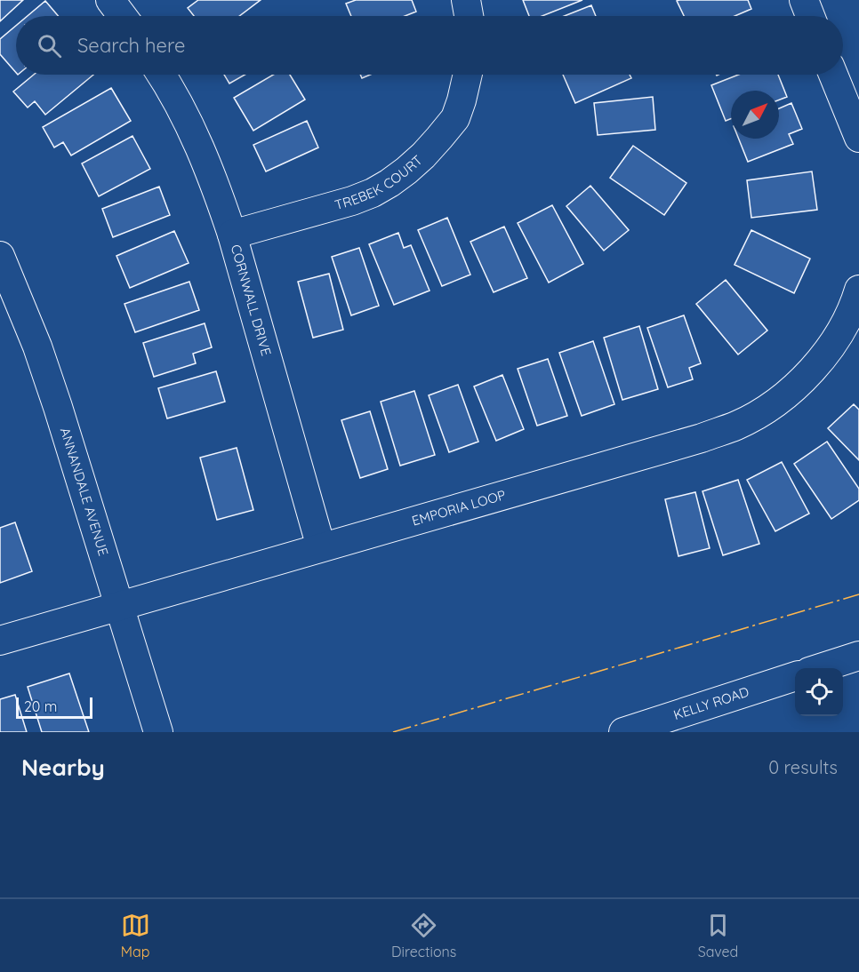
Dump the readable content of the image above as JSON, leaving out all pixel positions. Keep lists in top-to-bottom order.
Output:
{
  "streets": {
    "street": [
      "TREBEK COURT",
      "CORNWALL DRIVE",
      "ANNANDALE AVENUE",
      "EMPORIA LOOP",
      "KELLY ROAD"
    ]
  },
  "crossings": [
    ["TREBEK COURT", "CORNWALL DRIVE"],
    ["CORNWALL DRIVE", "EMPORIA LOOP"],
    ["ANNANDALE AVENUE", "EMPORIA LOOP"]
  ],
  "scale_bar": "20 m",
  "north": "top right",
  "page": {
    "search": "Search here",
    "scale": "20 m",
    "heading": ["Nearby", "0 results"],
    "nav": ["Map", "Directions", "Saved"]
  }
}
